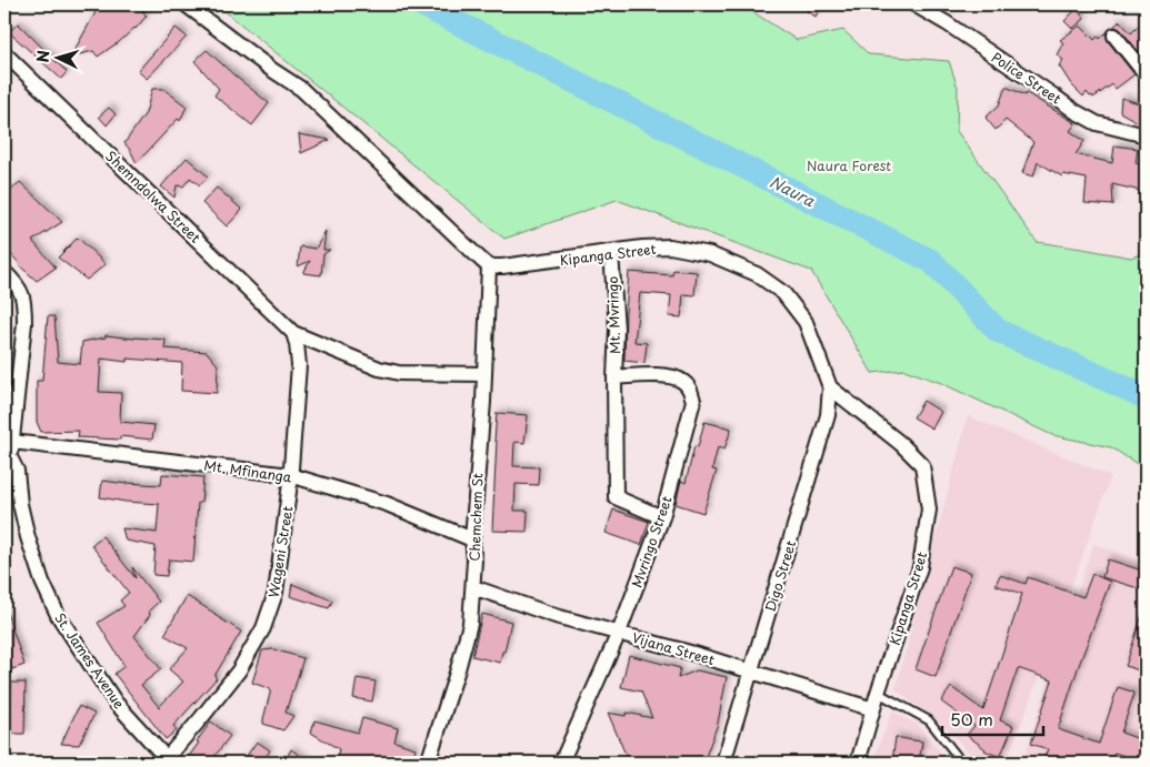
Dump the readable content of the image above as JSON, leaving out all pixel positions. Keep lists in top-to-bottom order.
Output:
{
  "streets": {
    "street": [
      "Police Street",
      "Shemndolwa Street",
      "Kipanga Street",
      "Mt. Mvringo",
      "Mt. Mfinanga",
      "Chemchem St",
      "Mvringo Street",
      "Wageni Street",
      "Digo Street",
      "Vijana Street",
      "St. James Avenue"
    ]
  },
  "crossings": [
    ["Shemndolwa Street", "Wageni Street"],
    ["Kipanga Street", "Mt. Mvringo"],
    ["Kipanga Street", "Chemchem St"],
    ["Kipanga Street", "Digo Street"],
    ["Kipanga Street", "Vijana Street"],
    ["Mt. Mvringo", "Mvringo Street"],
    ["Mt. Mfinanga", "Chemchem St"],
    ["Mt. Mfinanga", "Wageni Street"],
    ["Mt. Mfinanga", "St. James Avenue"],
    ["Chemchem St", "Vijana Street"],
    ["Mvringo Street", "Vijana Street"],
    ["Wageni Street", "St. James Avenue"],
    ["Digo Street", "Vijana Street"]
  ],
  "water": ["Naura"],
  "parks": ["Naura Forest"],
  "scale_bar": "50 m",
  "north": "left"
}
